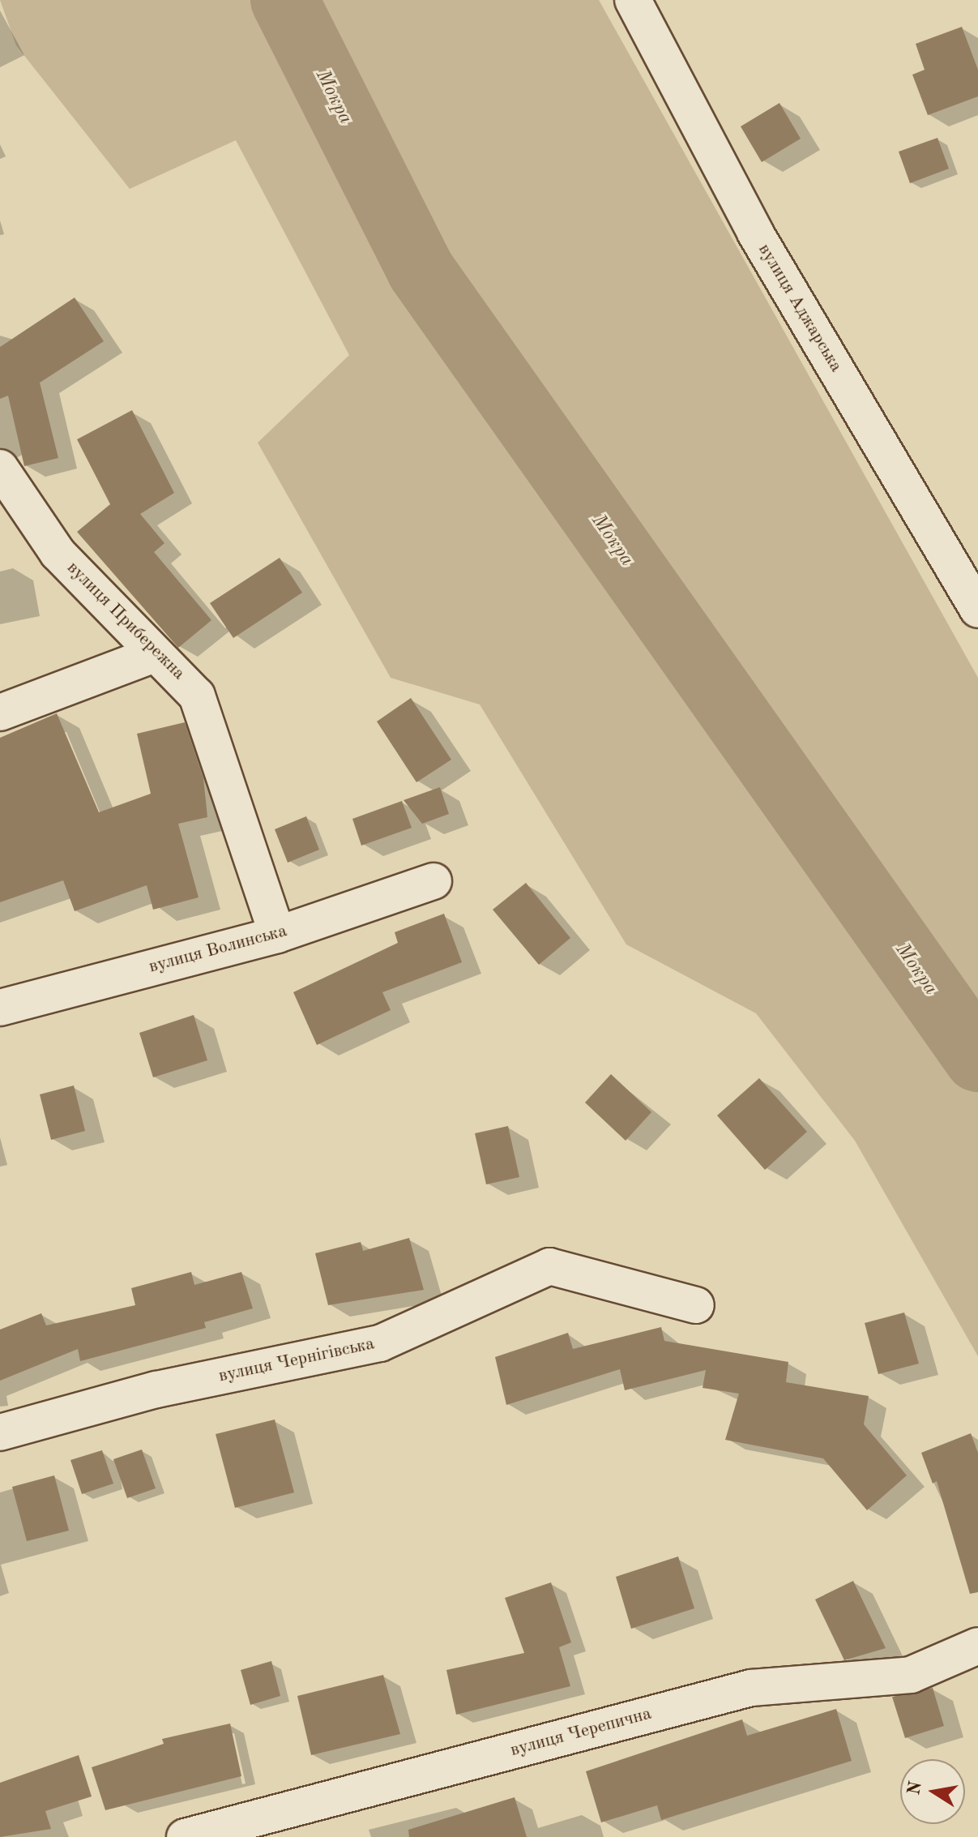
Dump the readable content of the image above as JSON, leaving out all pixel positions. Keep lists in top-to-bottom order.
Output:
{
  "streets": {
    "street": [
      "вулиця Аджарська",
      "вулиця Прибережна",
      "вулиця Волинська",
      "вулиця Чернігівська",
      "вулиця Черепична"
    ]
  },
  "crossings": [
    ["вулиця Прибережна", "вулиця Волинська"]
  ],
  "water": ["Мокра"],
  "north": "left"
}
